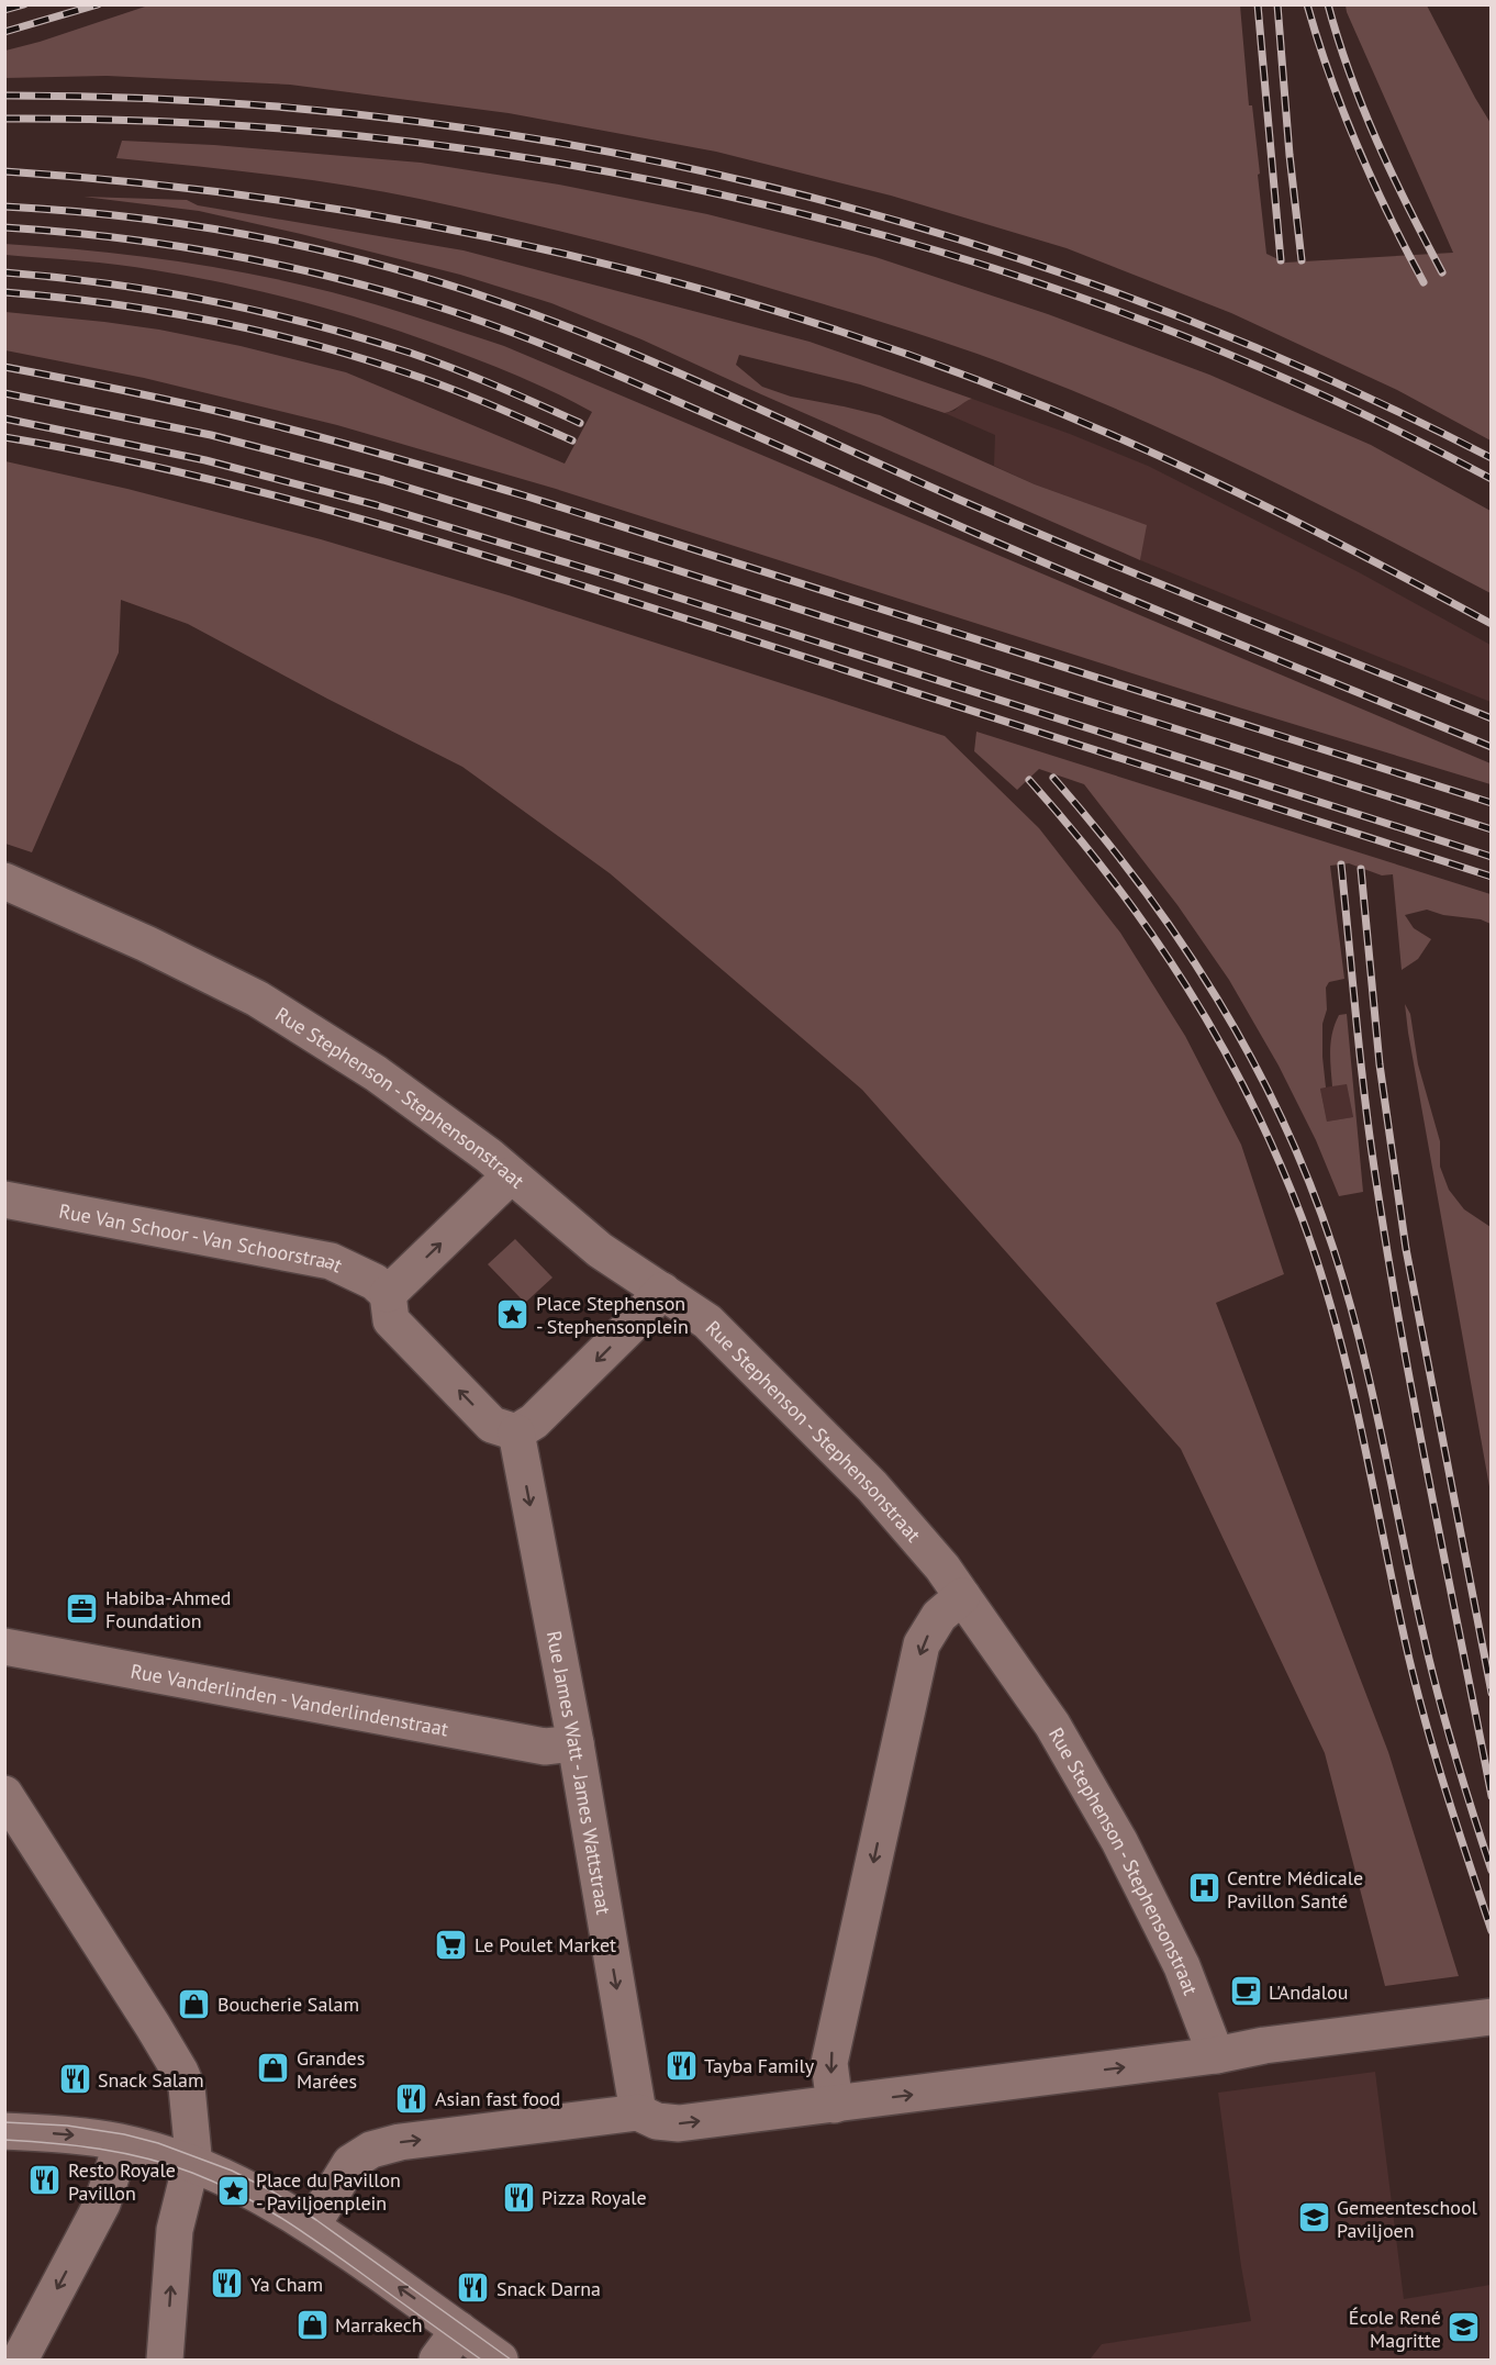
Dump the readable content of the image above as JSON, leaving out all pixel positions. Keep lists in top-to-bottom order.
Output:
{
  "streets": {
    "street": [
      "Rue Stephenson - Stephensonstraat",
      "Rue Van Schoor - Van Schoorstraat",
      "Rue Vanderlinden - Vanderlindenstraat",
      "Rue James Watt - James Wattstraat"
    ]
  },
  "crossings": [
    ["Rue Vanderlinden - Vanderlindenstraat", "Rue James Watt - James Wattstraat"]
  ],
  "one_way": ["Rue James Watt - James Wattstraat"],
  "places": {
    "place": ["Place Stephenson - Stephensonplein", "Place du Pavillon - Paviljoenplein"],
    "office": ["Habiba-Ahmed Foundation"],
    "hospital": ["Centre Médicale Pavillon Santé"],
    "supermarket": ["Le Poulet Market"],
    "cafe": ["L'Andalou"],
    "shop": ["Boucherie Salam", "Grandes Marées", "Marrakech"],
    "restaurant": [
      "Tayba Family",
      "Snack Salam",
      "Asian fast food",
      "Resto Royale Pavillon",
      "Pizza Royale",
      "Ya Cham",
      "Snack Darna"
    ],
    "school or university": ["Gemeenteschool Paviljoen", "École René Magritte"]
  }
}
